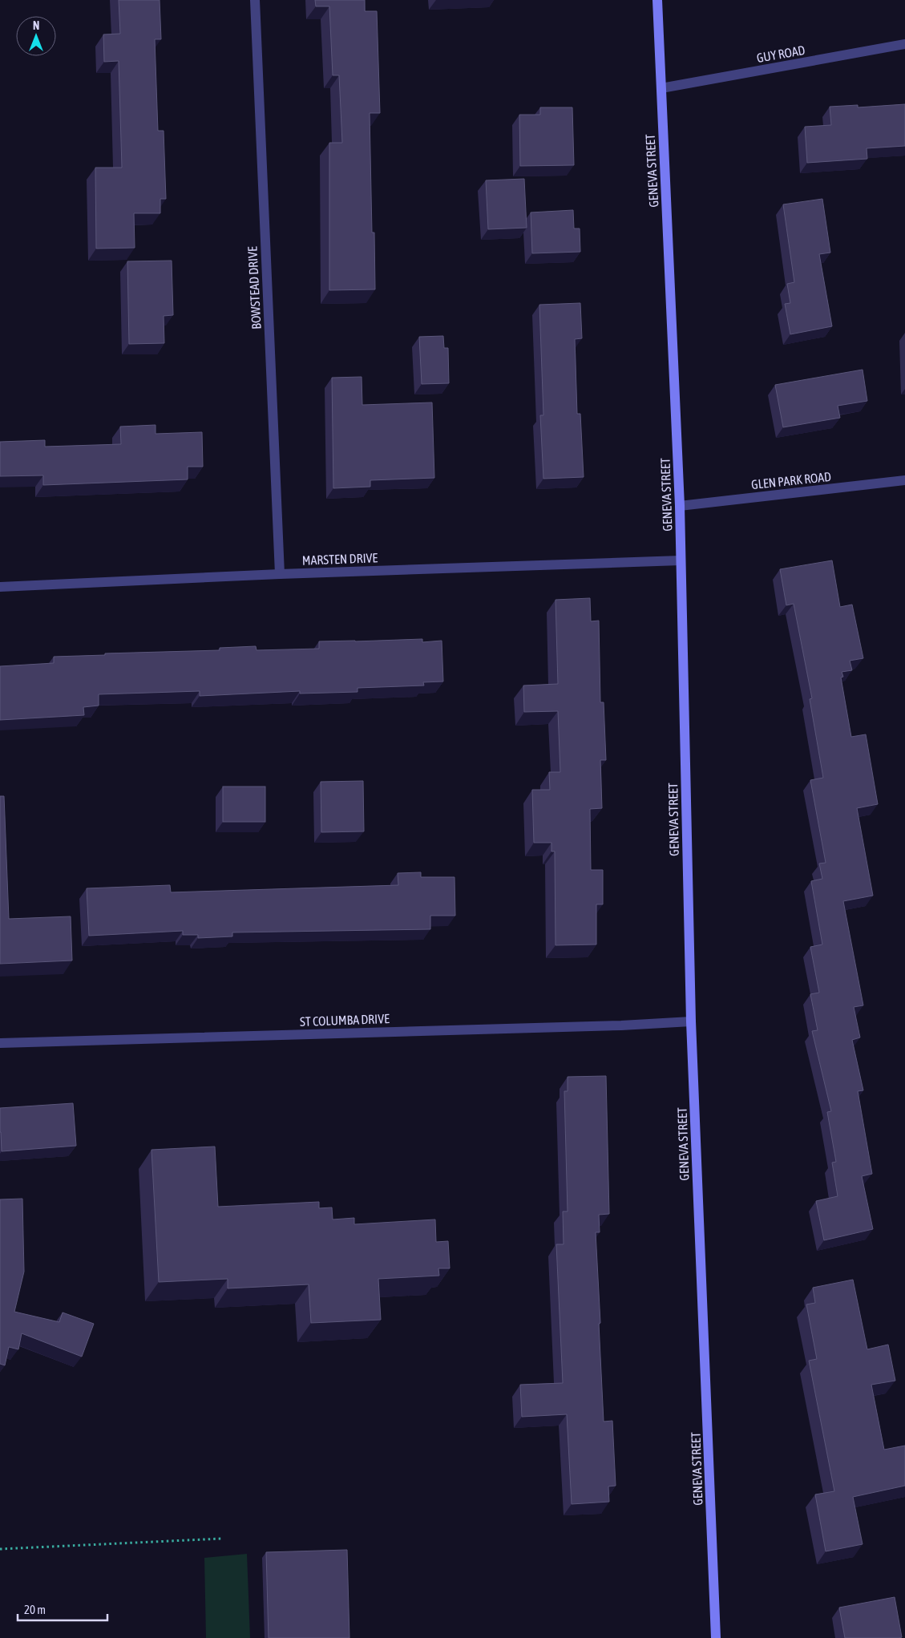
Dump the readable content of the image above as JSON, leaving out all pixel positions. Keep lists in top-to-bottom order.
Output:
{
  "streets": {
    "main road": ["GENEVA STREET"],
    "street": [
      "GUY ROAD",
      "BOWSTEAD DRIVE",
      "GLEN PARK ROAD",
      "MARSTEN DRIVE",
      "ST COLUMBA DRIVE"
    ]
  },
  "crossings": [
    ["GUY ROAD", "GENEVA STREET"],
    ["GENEVA STREET", "GLEN PARK ROAD"],
    ["GENEVA STREET", "MARSTEN DRIVE"],
    ["GENEVA STREET", "ST COLUMBA DRIVE"],
    ["BOWSTEAD DRIVE", "MARSTEN DRIVE"]
  ],
  "scale_bar": "20 m",
  "north": "top"
}
